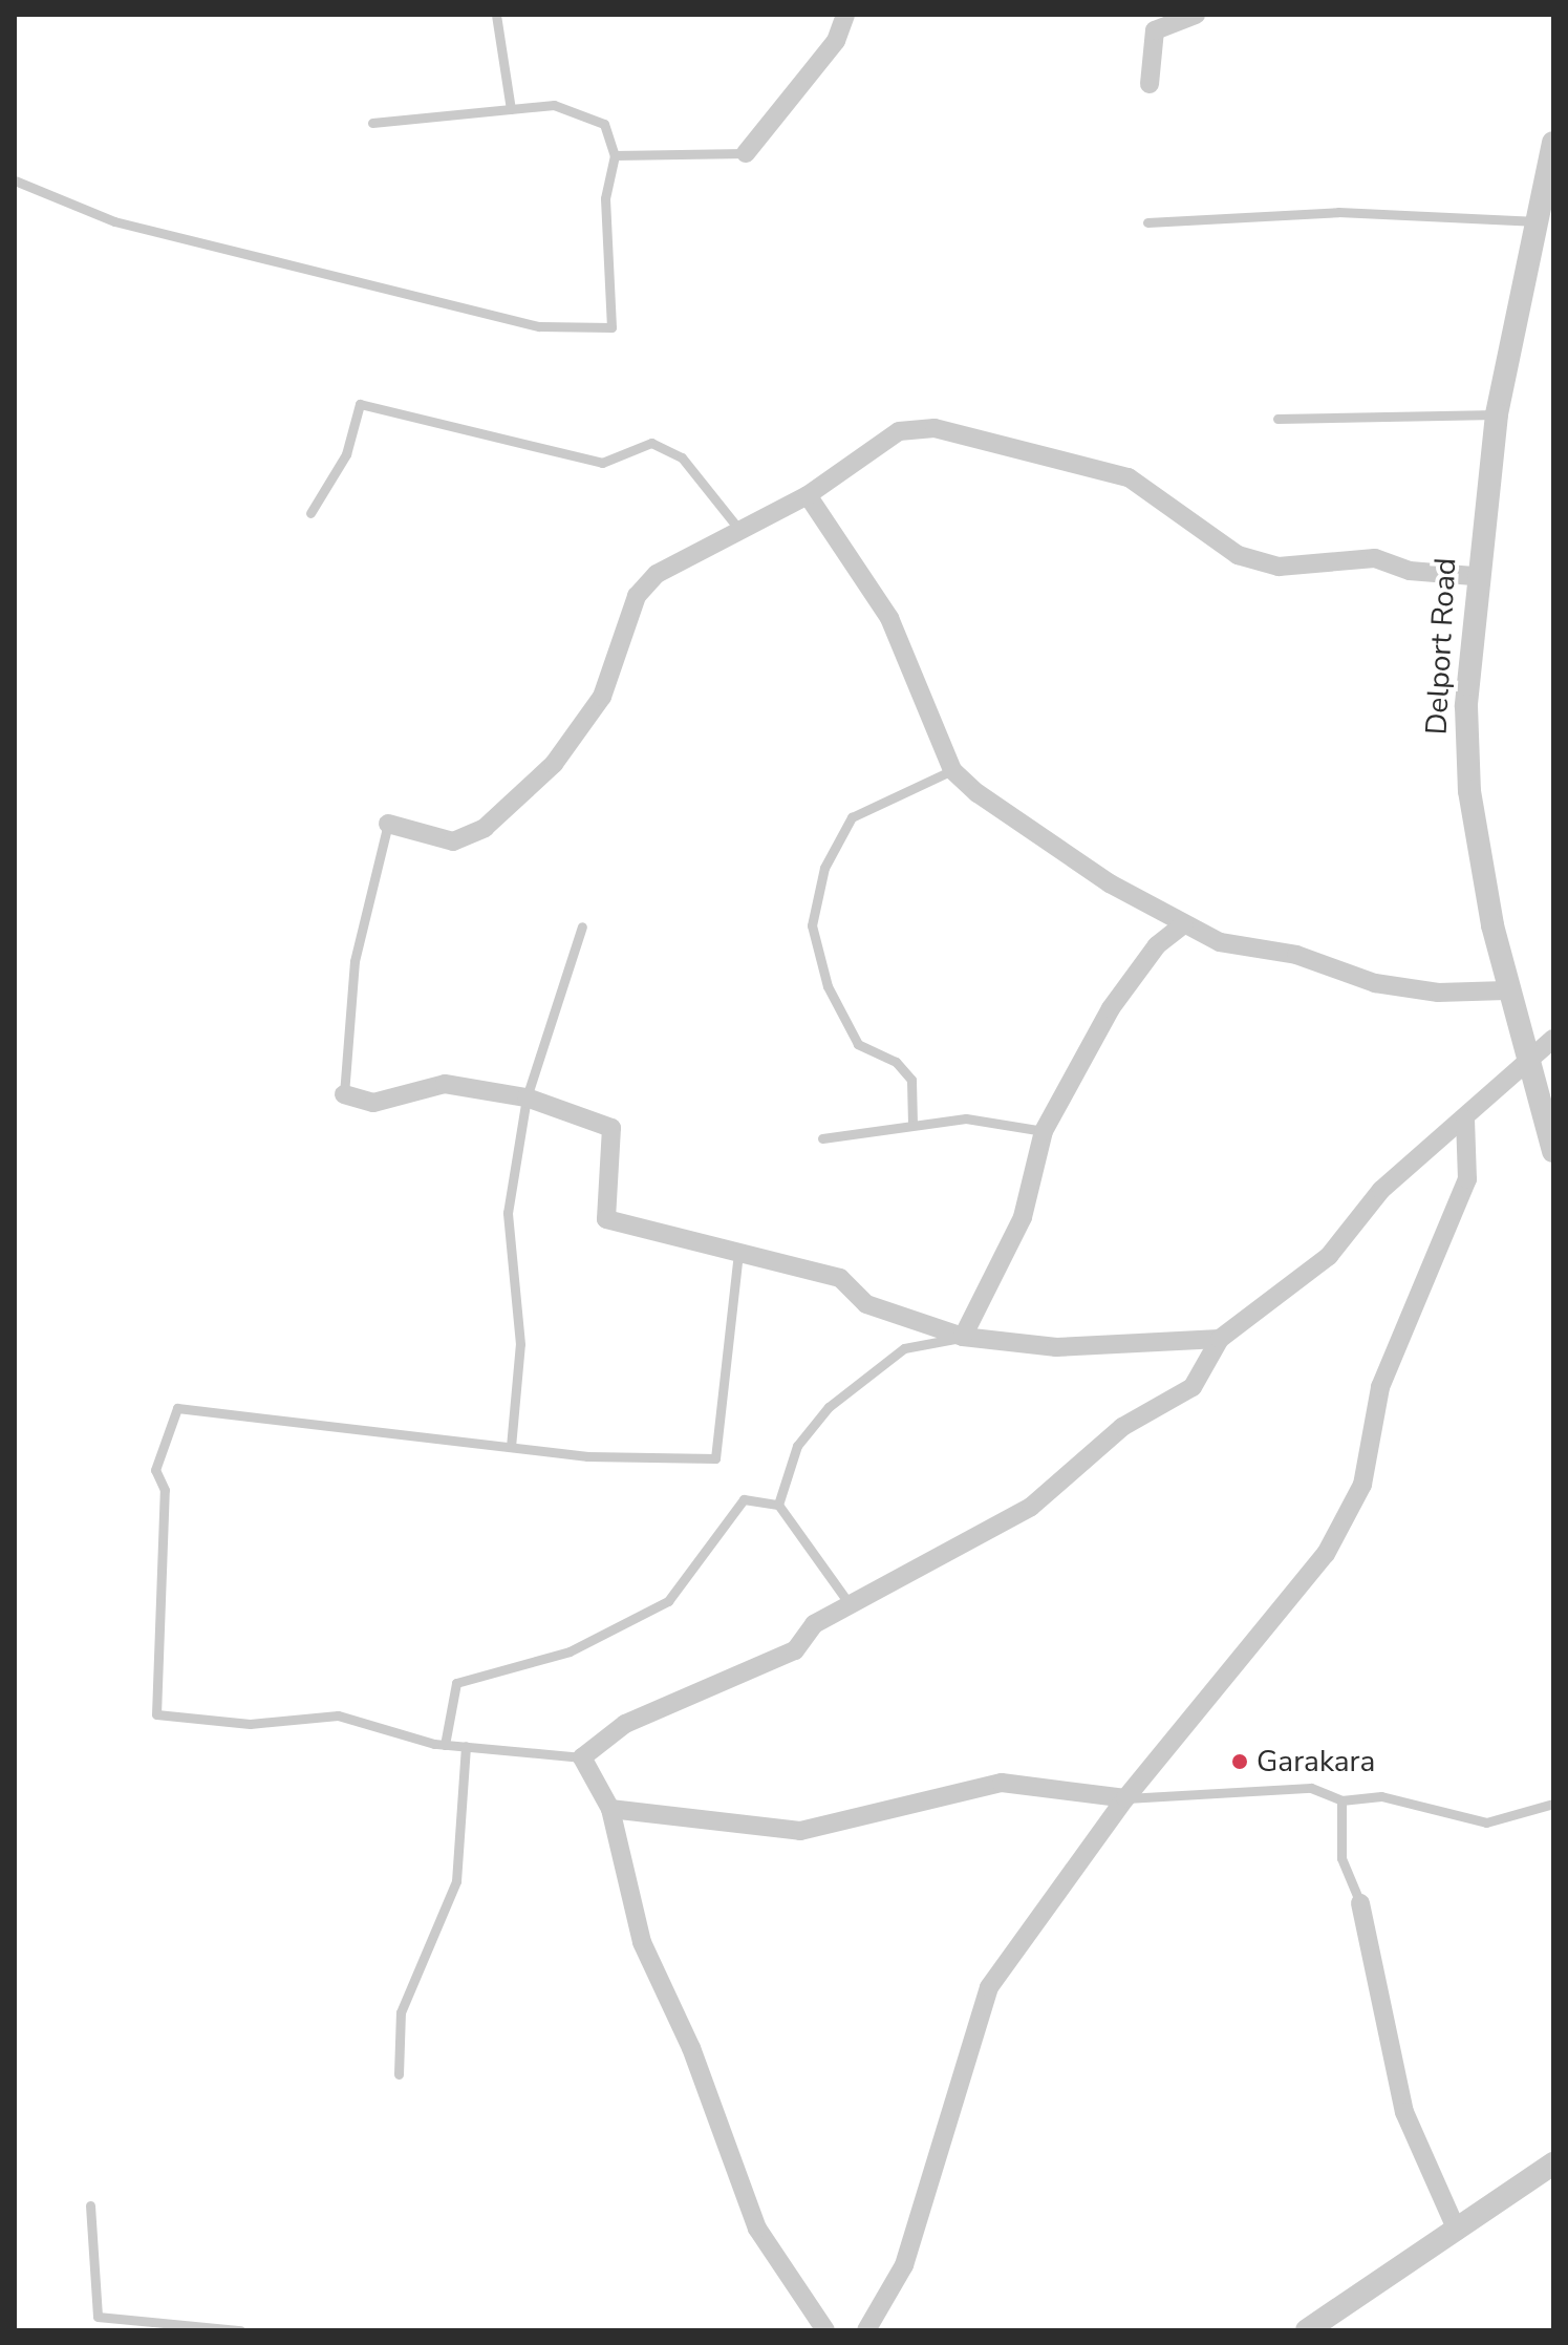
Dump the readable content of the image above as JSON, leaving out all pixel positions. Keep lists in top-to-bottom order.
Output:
{
  "streets": {
    "street": ["Delport Road"]
  },
  "places": ["Garakara"]
}
